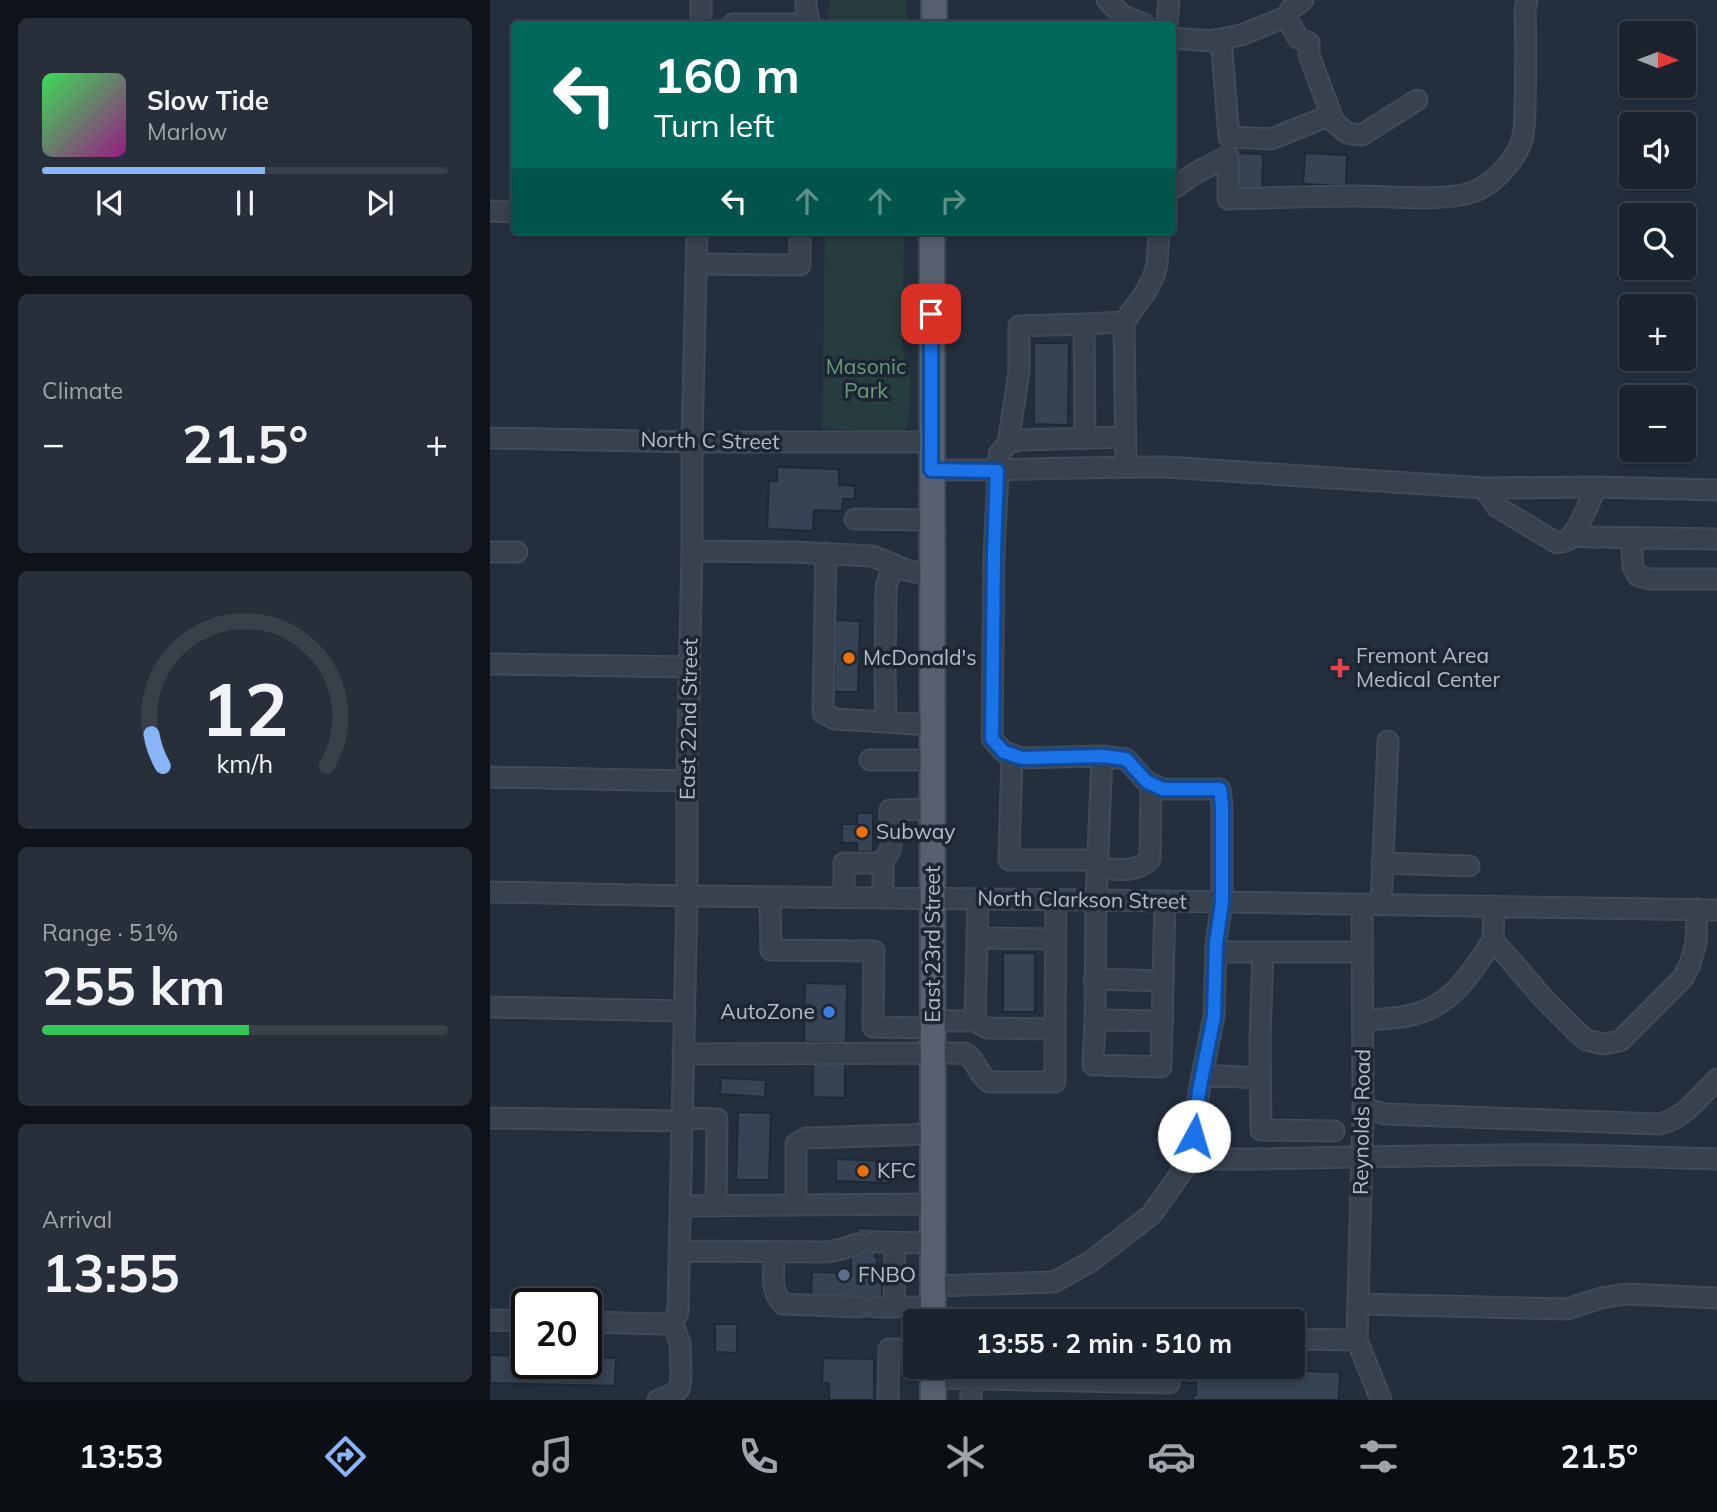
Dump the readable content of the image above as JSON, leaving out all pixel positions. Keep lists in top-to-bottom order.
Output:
{
  "streets": {
    "main road": ["East 23rd Street"],
    "street": [
      "North C Street",
      "East 22nd Street",
      "North Clarkson Street",
      "Reynolds Road"
    ]
  },
  "crossings": [
    ["North C Street", "East 22nd Street"],
    ["North C Street", "East 23rd Street"],
    ["East 22nd Street", "North Clarkson Street"],
    ["North Clarkson Street", "East 23rd Street"],
    ["North Clarkson Street", "Reynolds Road"]
  ],
  "parks": ["Masonic Park"],
  "places": {
    "other": [
      "McDonald's",
      "Subway",
      "AutoZone",
      "KFC",
      "FNBO"
    ],
    "health": ["Fremont Area Medical Center"]
  },
  "north": "right",
  "page": {
    "map_buttons": ["+", "−"],
    "turn": ["160 m", "Turn left"],
    "song": ["Slow Tide", "Marlow"],
    "tile": [
      "Climate",
      ["Range · 51%", "255 km"],
      ["Arrival", "13:55"]
    ],
    "heat": ["−", "21.5°", "+"],
    "limit": "20",
    "trip": "13:55 · 2 min · 510 m",
    "tabs": ["13:53", "21.5°"],
    "gauge": ["12", "km/h"]
  }
}
